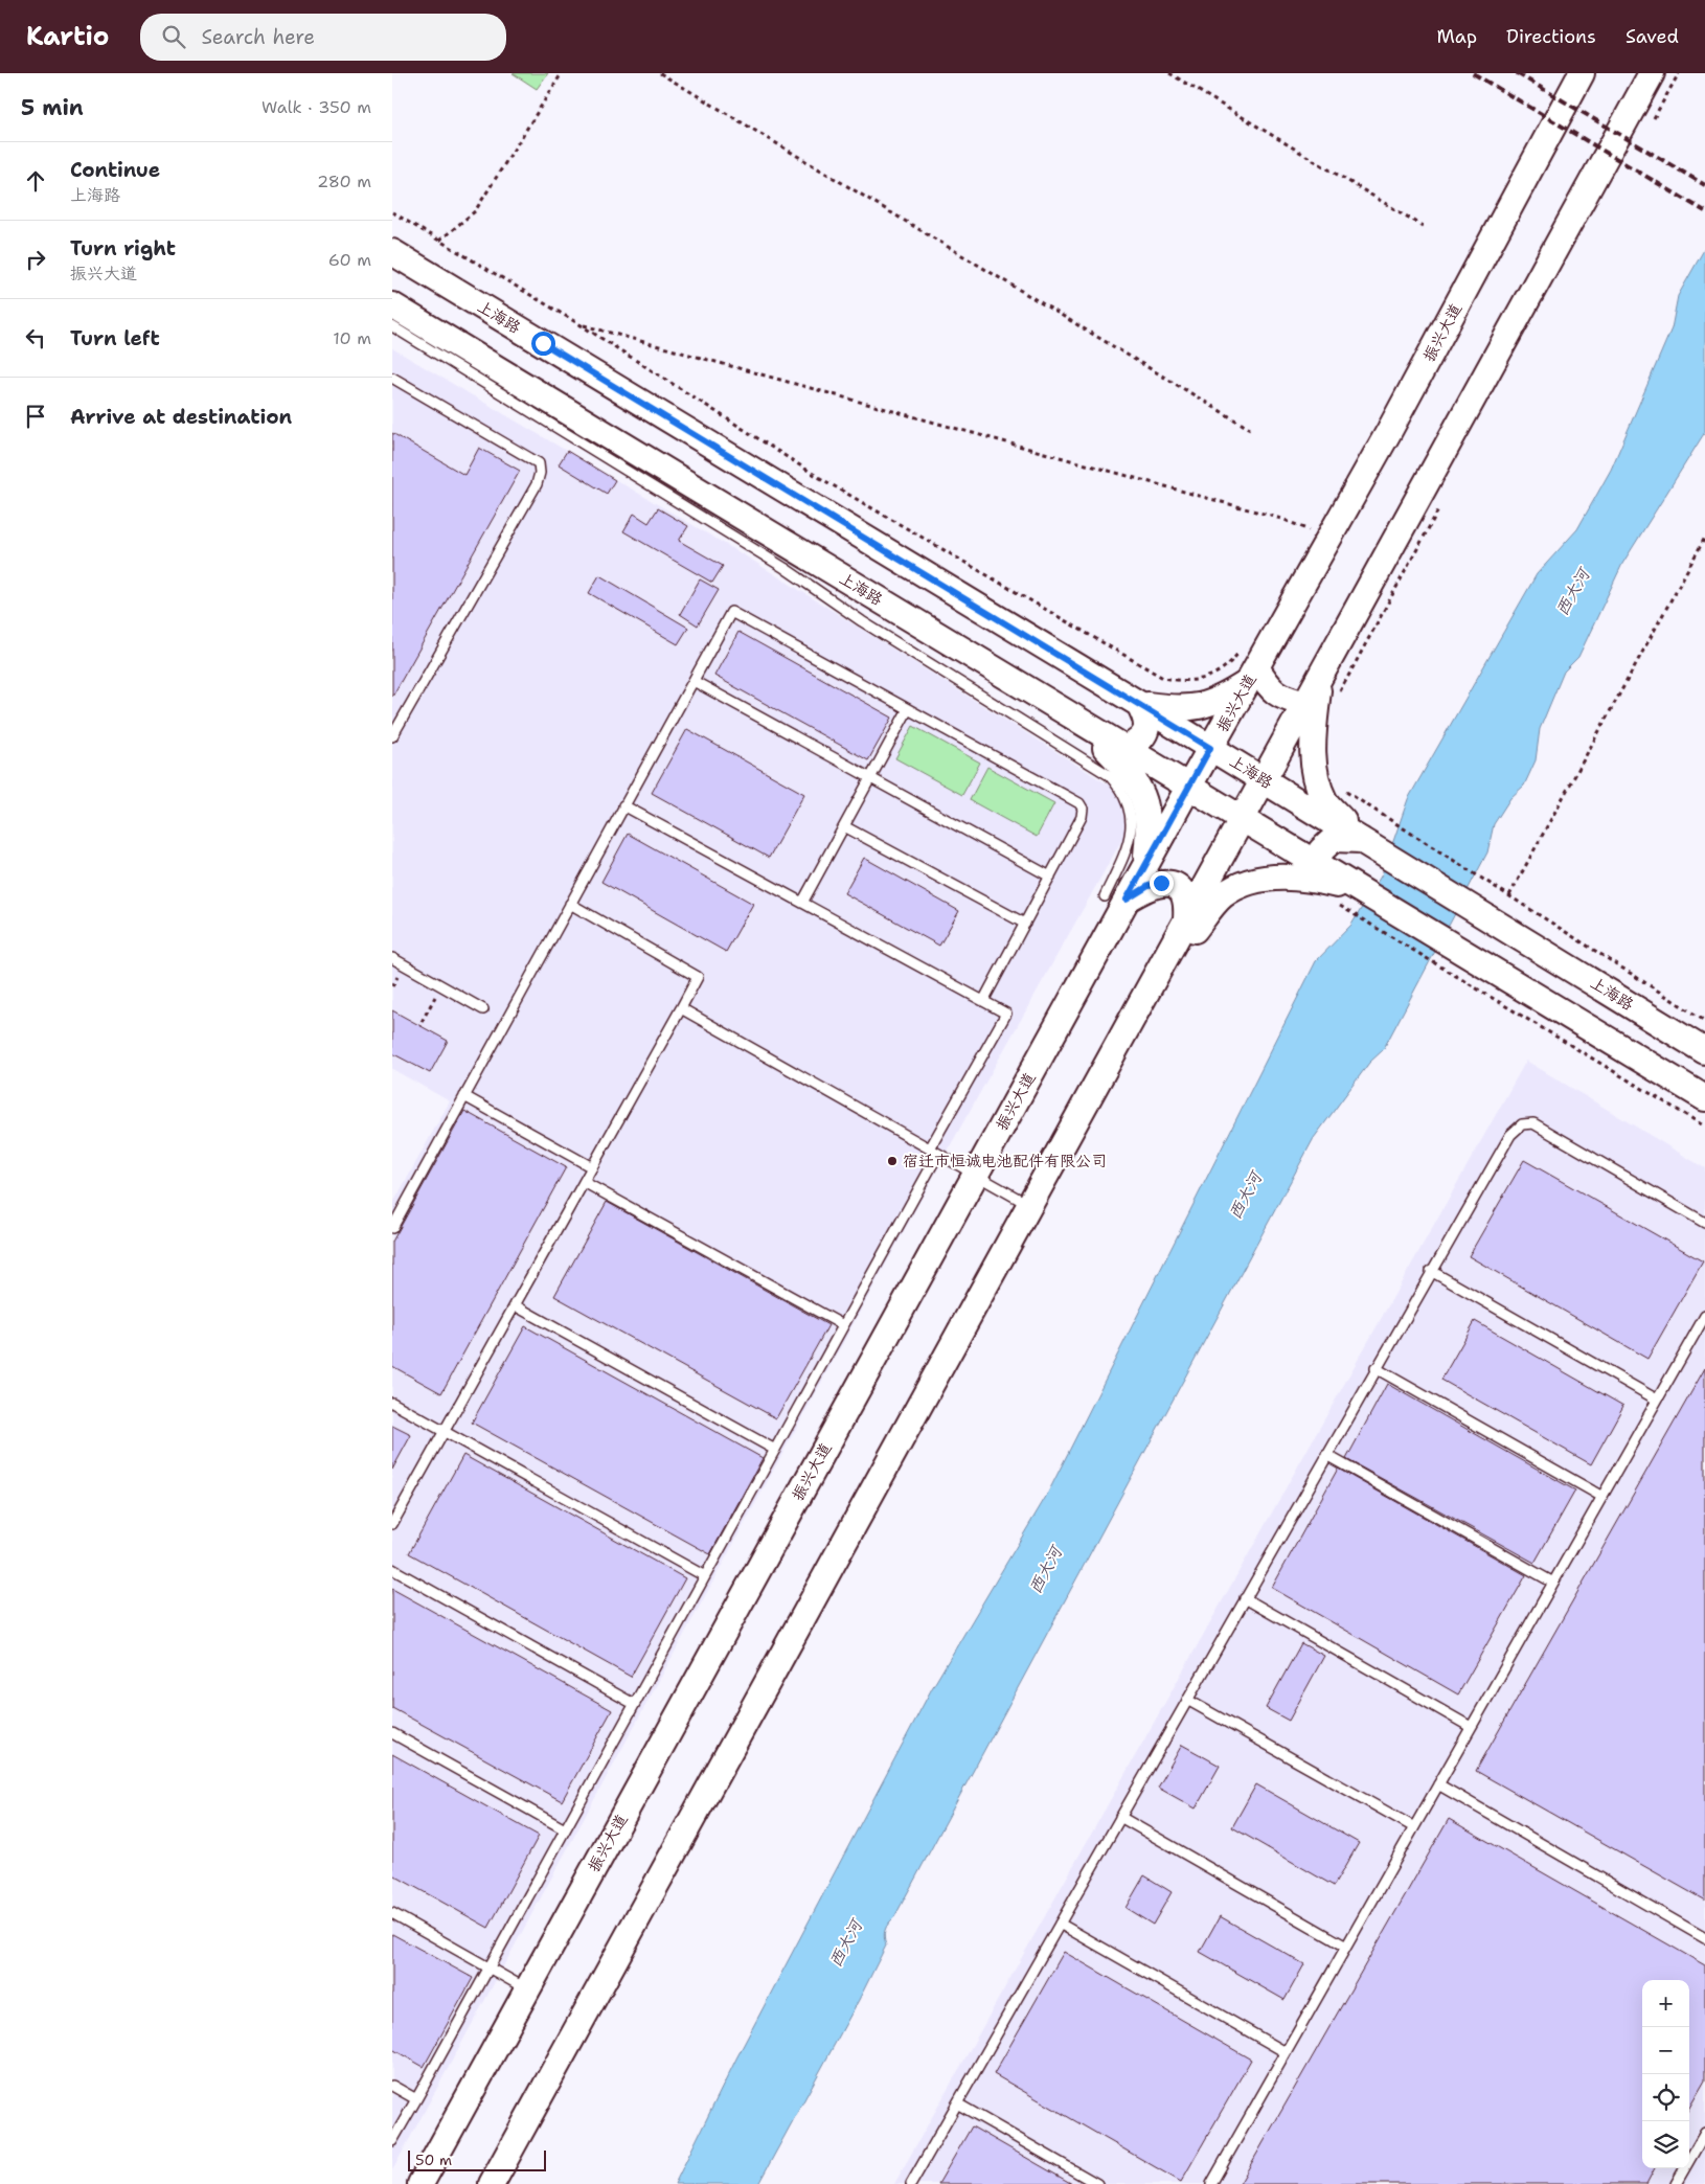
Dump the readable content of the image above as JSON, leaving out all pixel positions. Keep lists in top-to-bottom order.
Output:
{
  "streets": {
    "main road": ["上海路", "振兴大道"]
  },
  "crossings": [
    ["上海路", "振兴大道"]
  ],
  "water": ["西大河"],
  "places": ["宿迁市恒诚电池配件有限公司"],
  "scale_bar": "50 m",
  "page": {
    "header": "Kartio",
    "search": "Search here",
    "nav": ["Map", "Directions", "Saved"],
    "heading": ["5 min", "Walk · 350 m"],
    "list": [
      ["Continue", "上海路", "280 m"],
      ["Turn right", "振兴大道", "60 m"],
      ["Turn left", "10 m"],
      "Arrive at destination"
    ],
    "map_buttons": ["+", "−"],
    "scale": "50 m"
  }
}
